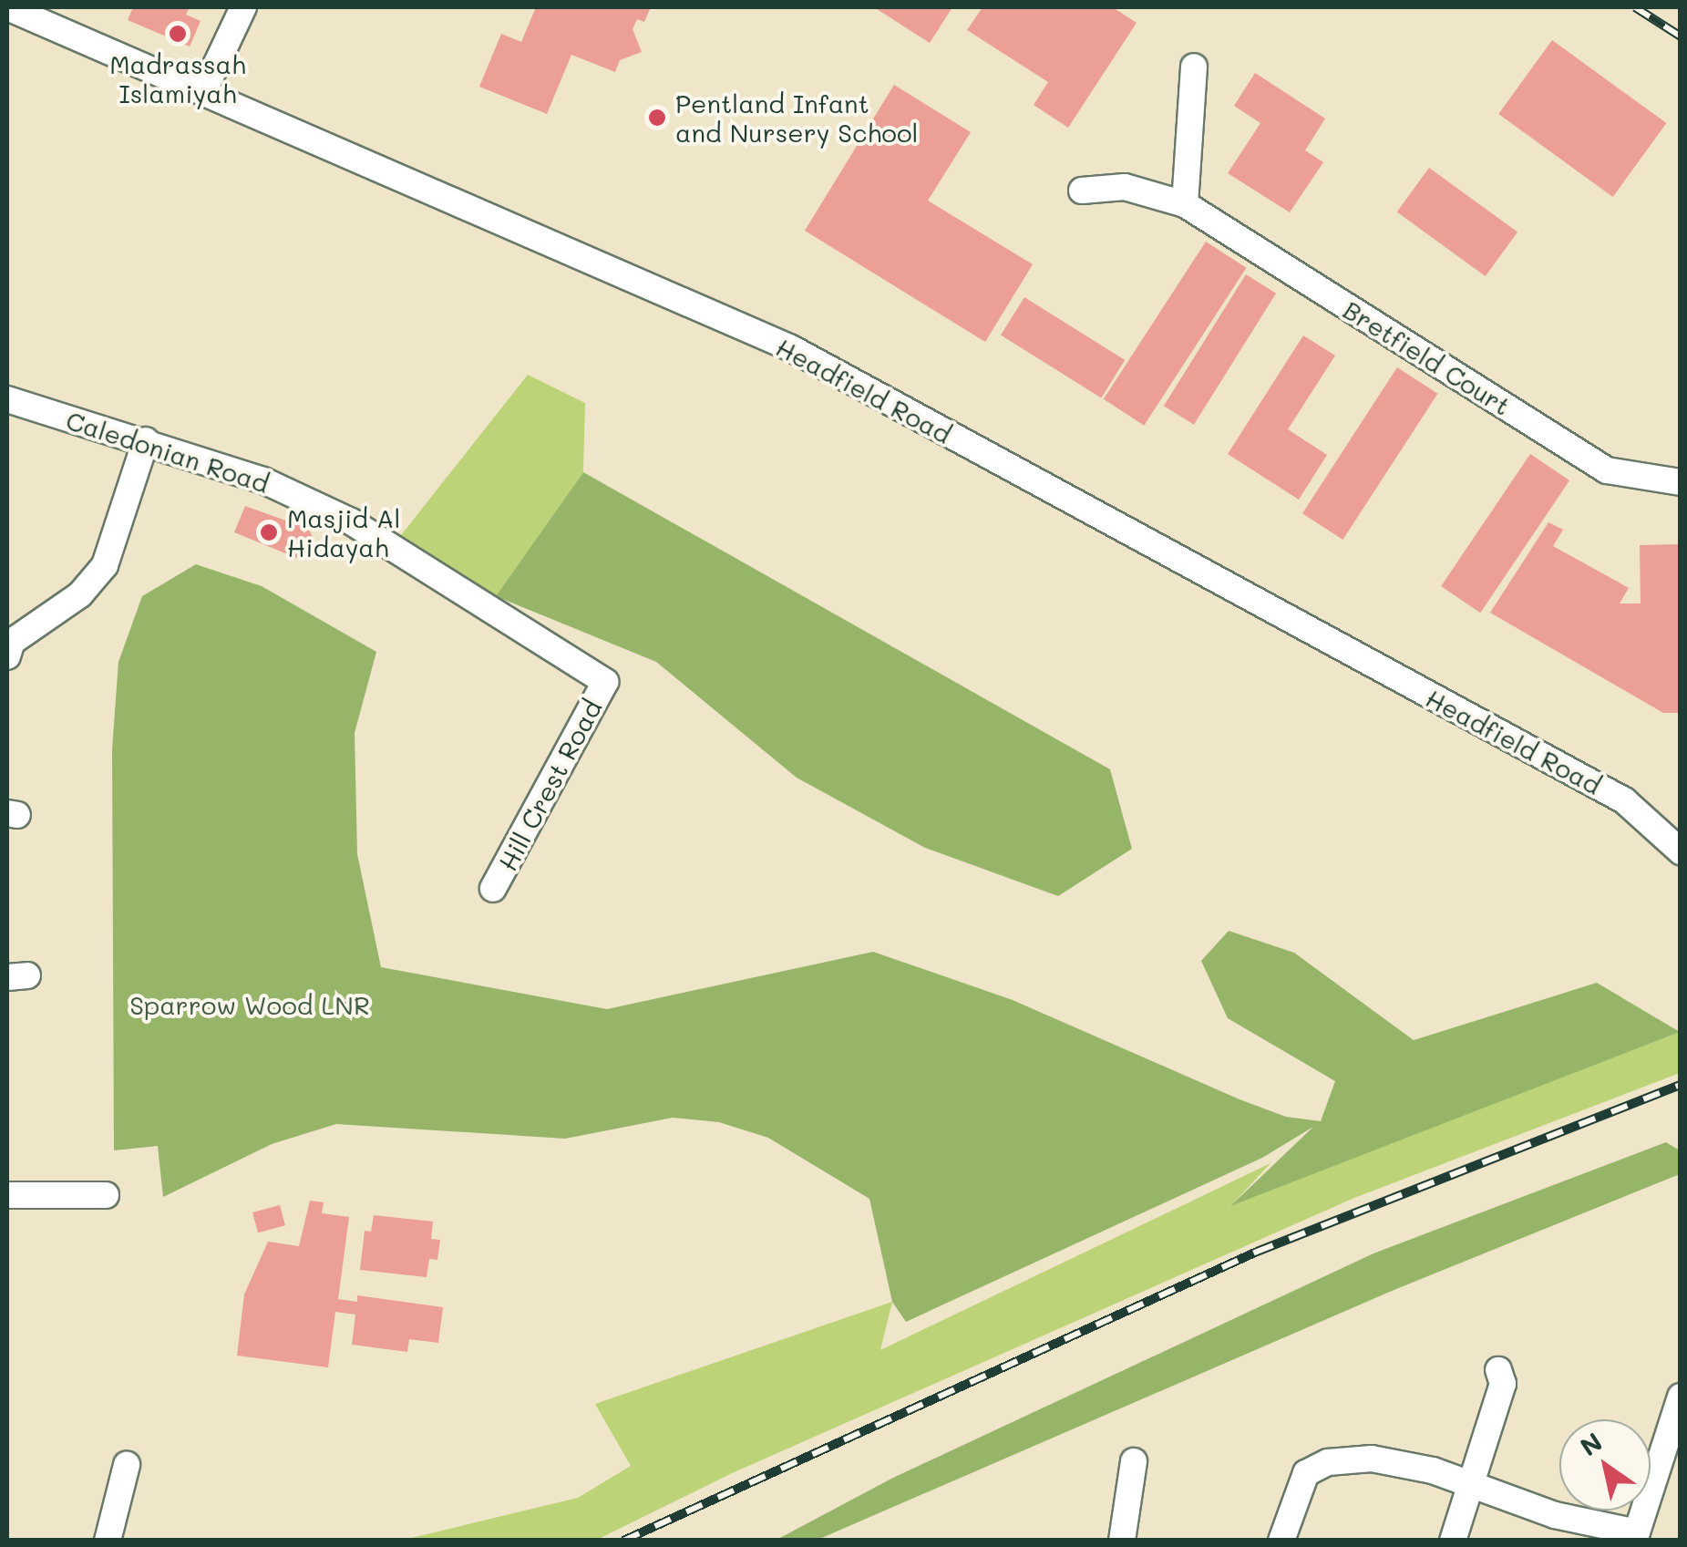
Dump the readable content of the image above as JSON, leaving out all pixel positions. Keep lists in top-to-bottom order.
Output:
{
  "streets": {
    "street": [
      "Bretfield Court",
      "Headfield Road",
      "Caledonian Road",
      "Hill Crest Road"
    ]
  },
  "crossings": [
    ["Caledonian Road", "Hill Crest Road"]
  ],
  "parks": ["Sparrow Wood LNR"],
  "places": ["Madrassah Islamiyah", "Pentland Infant and Nursery School", "Masjid Al Hidayah"],
  "north": "top left"
}
